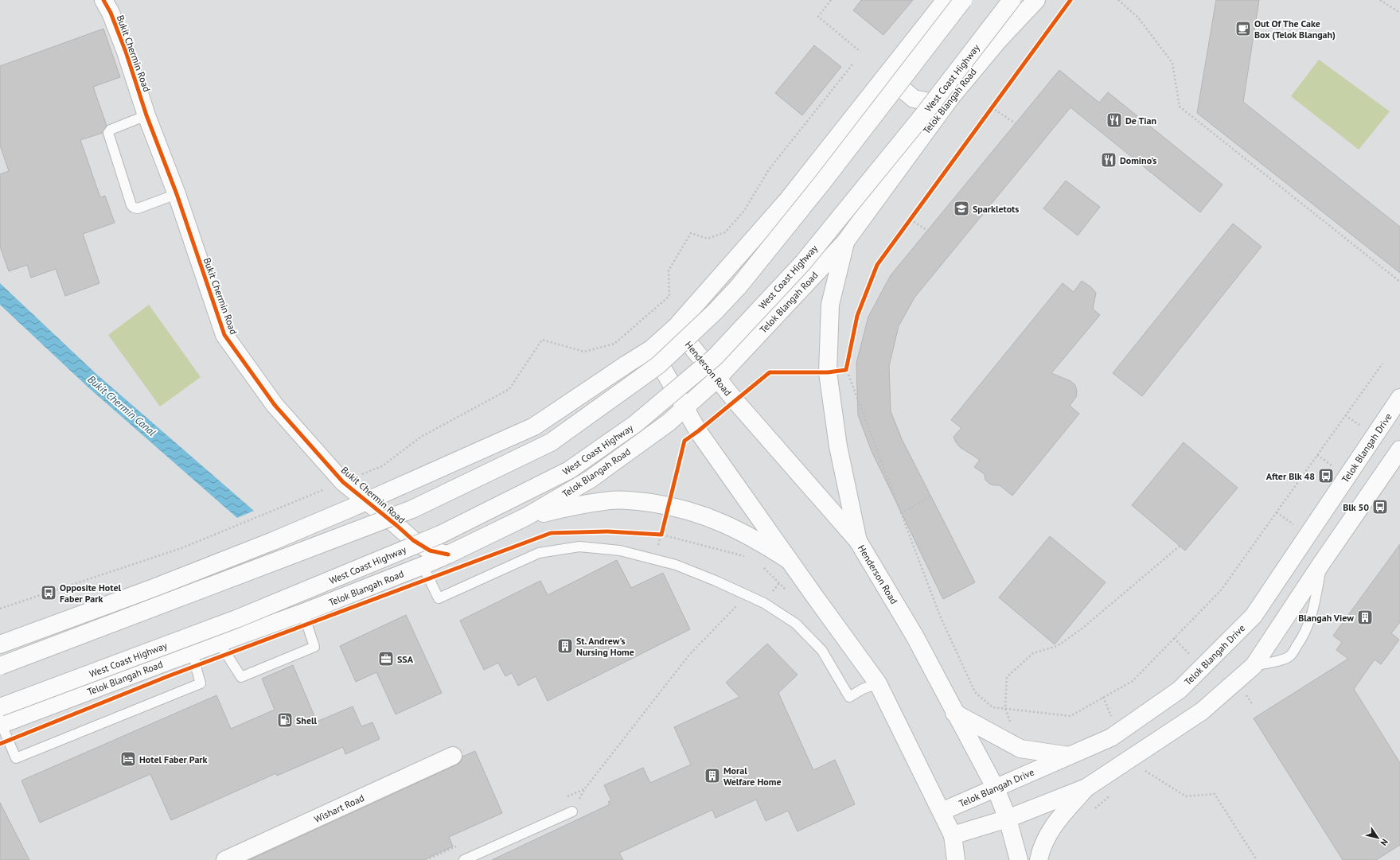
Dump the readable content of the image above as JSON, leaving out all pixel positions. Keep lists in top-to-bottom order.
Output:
{
  "streets": {
    "main road": [
      "Bukit Chermin Road",
      "West Coast Highway",
      "Telok Blangah Road",
      "Henderson Road",
      "Telok Blangah Drive",
      "Wishart Road"
    ]
  },
  "crossings": [
    ["Bukit Chermin Road", "Telok Blangah Road"],
    ["West Coast Highway", "Telok Blangah Road"],
    ["Telok Blangah Road", "Henderson Road"],
    ["Henderson Road", "Telok Blangah Drive"]
  ],
  "water": ["Bukit Chermin Canal"],
  "places": {
    "cafe": ["Out Of The Cake Box (Telok Blangah)"],
    "restaurant": ["De Tian", "Domino's"],
    "school or university": ["Sparkletots"],
    "bus stop": ["After Blk 48", "Blk 50", "Opposite Hotel Faber Park"],
    "building": ["Blangah View", "St. Andrew's Nursing Home", "Moral Welfare Home"],
    "office": ["SSA"],
    "fuel station": ["Shell"],
    "hotel": ["Hotel Faber Park"]
  },
  "north": "bottom right"
}
